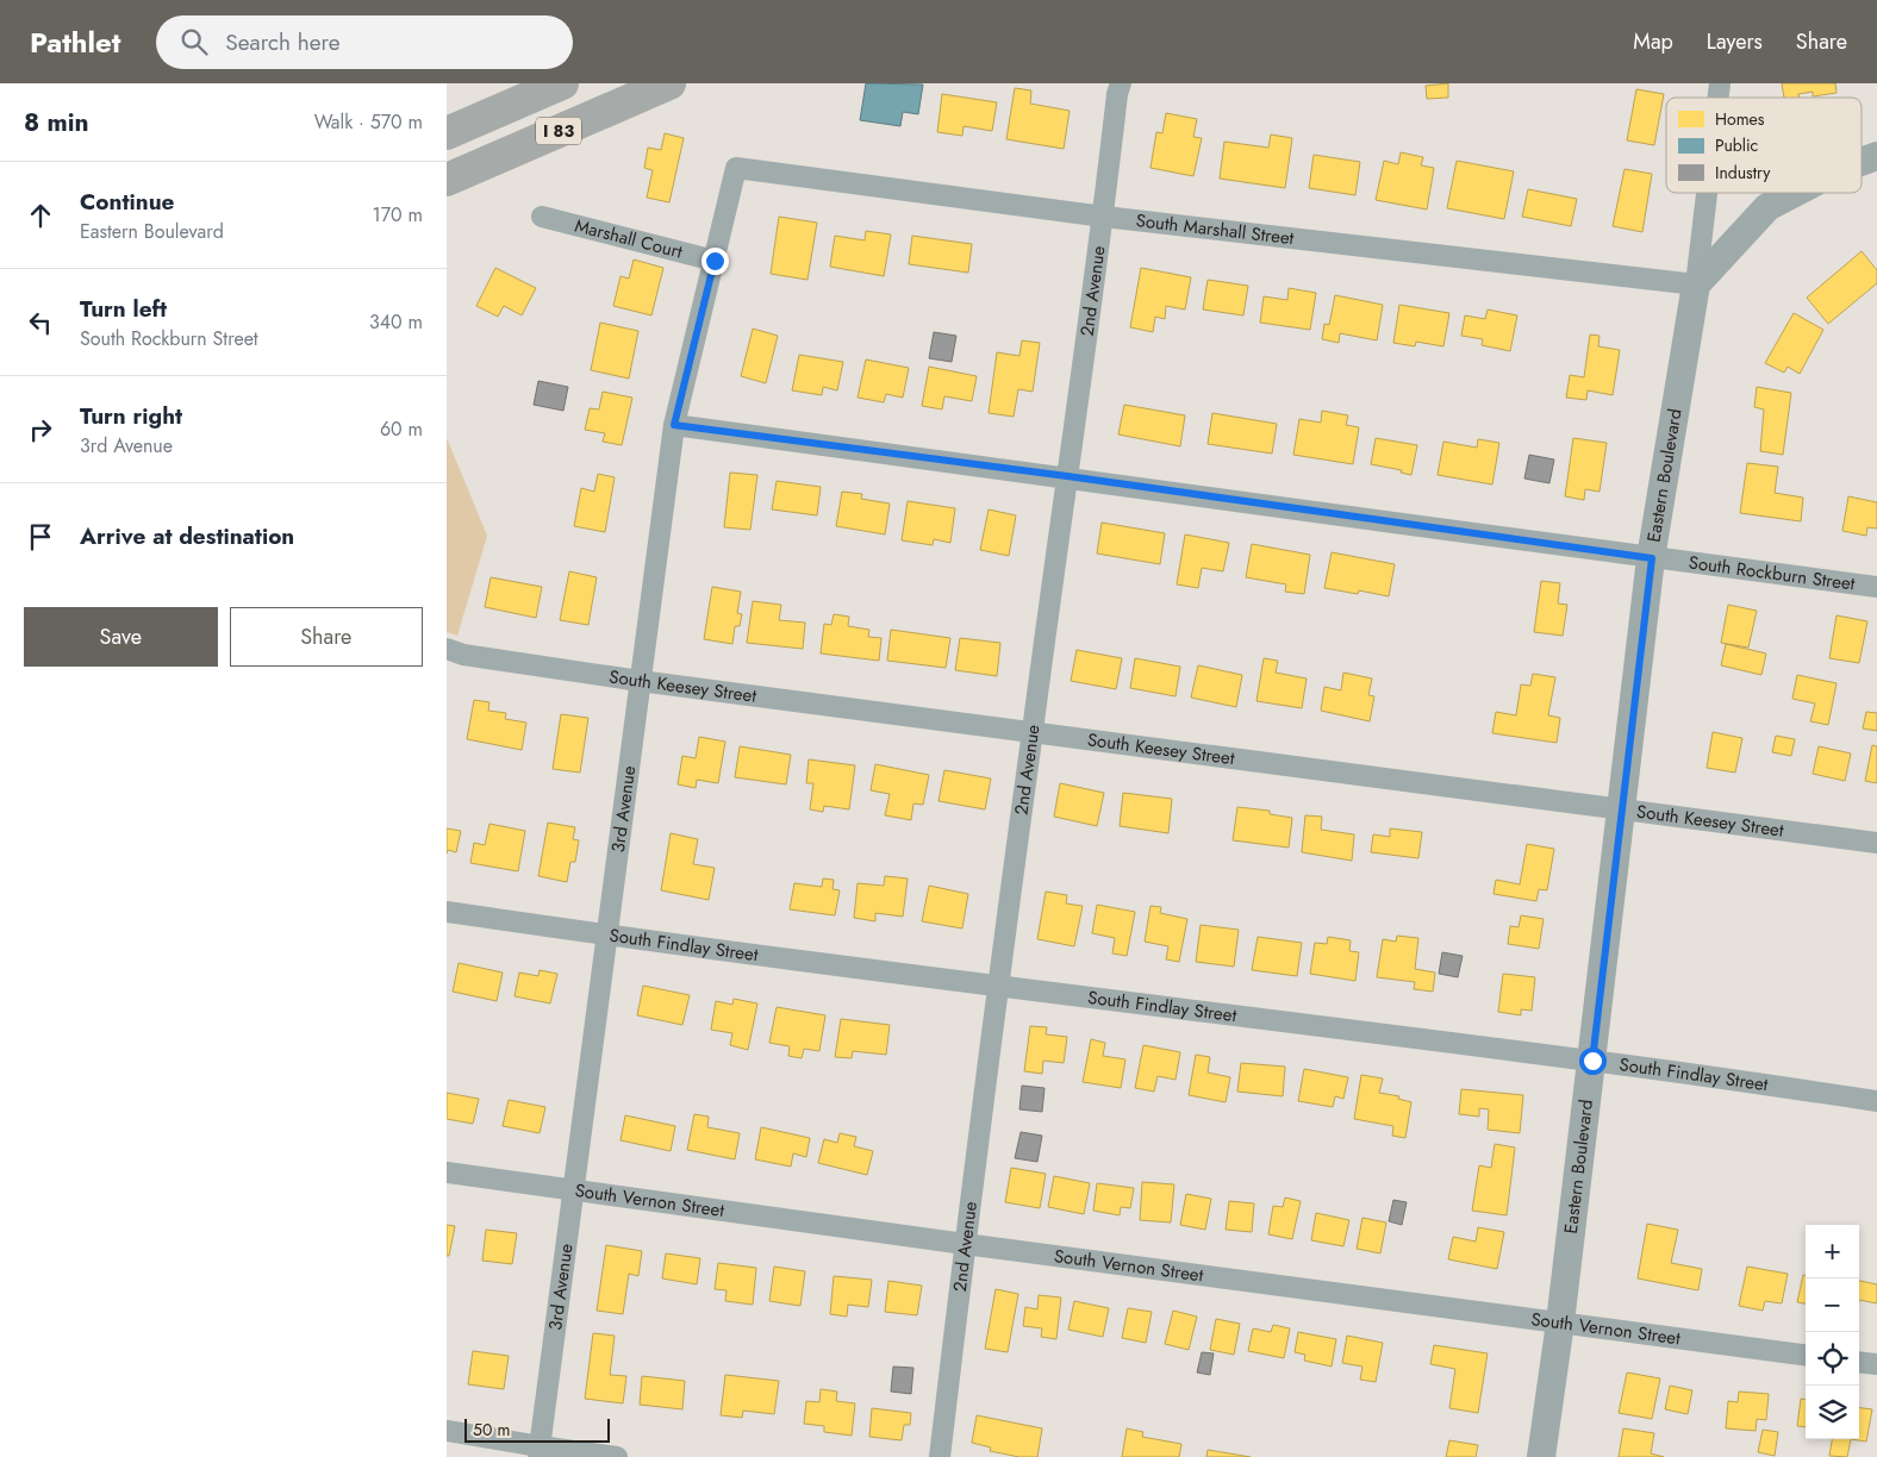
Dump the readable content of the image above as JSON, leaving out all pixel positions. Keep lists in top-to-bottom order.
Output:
{
  "streets": {
    "highway": ["I 83"],
    "street": [
      "South Marshall Street",
      "Marshall Court",
      "2nd Avenue",
      "Eastern Boulevard",
      "South Rockburn Street",
      "South Keesey Street",
      "3rd Avenue",
      "South Findlay Street",
      "South Vernon Street"
    ]
  },
  "crossings": [
    ["South Marshall Street", "2nd Avenue"],
    ["South Marshall Street", "Eastern Boulevard"],
    ["South Marshall Street", "3rd Avenue"],
    ["Marshall Court", "3rd Avenue"],
    ["2nd Avenue", "South Rockburn Street"],
    ["2nd Avenue", "South Keesey Street"],
    ["2nd Avenue", "South Findlay Street"],
    ["2nd Avenue", "South Vernon Street"],
    ["Eastern Boulevard", "South Rockburn Street"],
    ["Eastern Boulevard", "South Keesey Street"],
    ["Eastern Boulevard", "South Findlay Street"],
    ["Eastern Boulevard", "South Vernon Street"],
    ["South Rockburn Street", "3rd Avenue"],
    ["South Keesey Street", "3rd Avenue"],
    ["3rd Avenue", "South Findlay Street"],
    ["3rd Avenue", "South Vernon Street"]
  ],
  "legend": ["Homes", "Public", "Industry"],
  "scale_bar": "50 m",
  "page": {
    "header": "Pathlet",
    "search": "Search here",
    "nav": ["Map", "Layers", "Share"],
    "heading": ["8 min", "Walk · 570 m"],
    "list": [
      ["Continue", "Eastern Boulevard", "170 m"],
      ["Turn left", "South Rockburn Street", "340 m"],
      ["Turn right", "3rd Avenue", "60 m"],
      "Arrive at destination"
    ],
    "buttons": ["Save", "Share"],
    "map_buttons": ["+", "−"],
    "scale": "50 m"
  }
}
